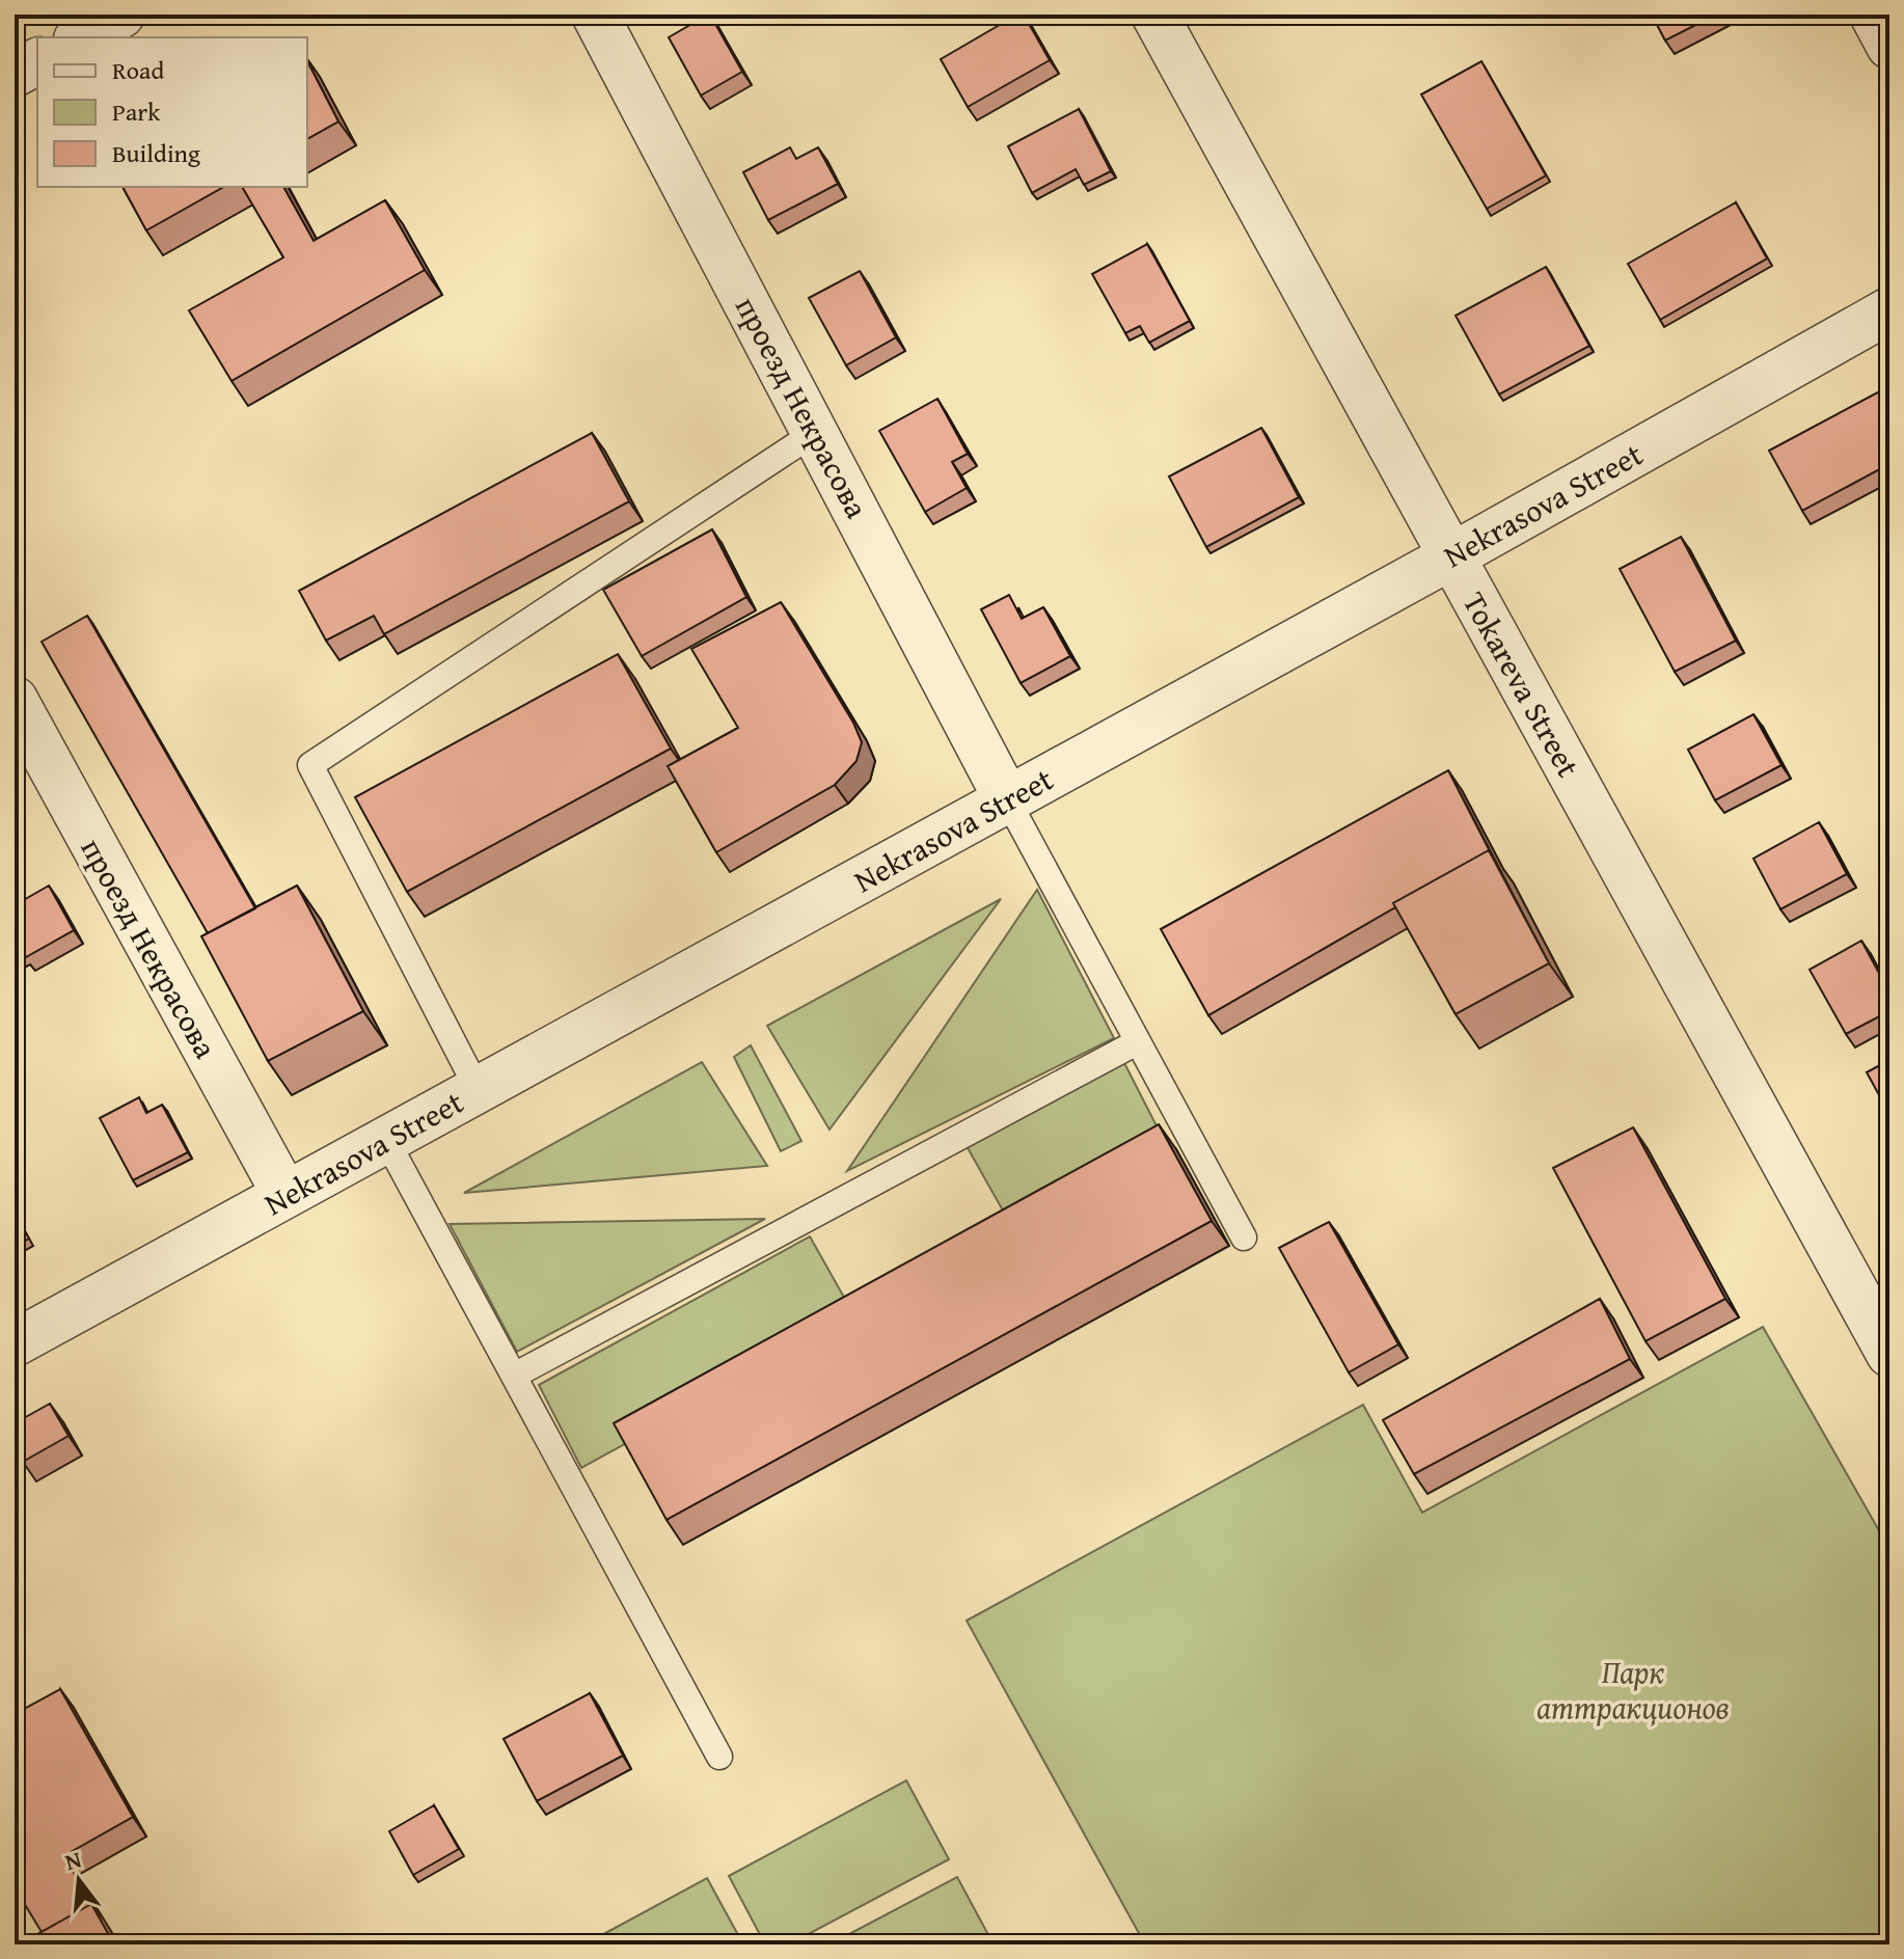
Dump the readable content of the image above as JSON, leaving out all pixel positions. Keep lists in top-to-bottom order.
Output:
{
  "streets": {
    "street": ["проезд Некрасова", "Nekrasova Street", "Tokareva Street"]
  },
  "crossings": [
    ["проезд Некрасова", "Nekrasova Street"],
    ["Nekrasova Street", "Tokareva Street"]
  ],
  "parks": ["Парк аттракционов"],
  "legend": ["Road", "Park", "Building"],
  "north": "top"
}
